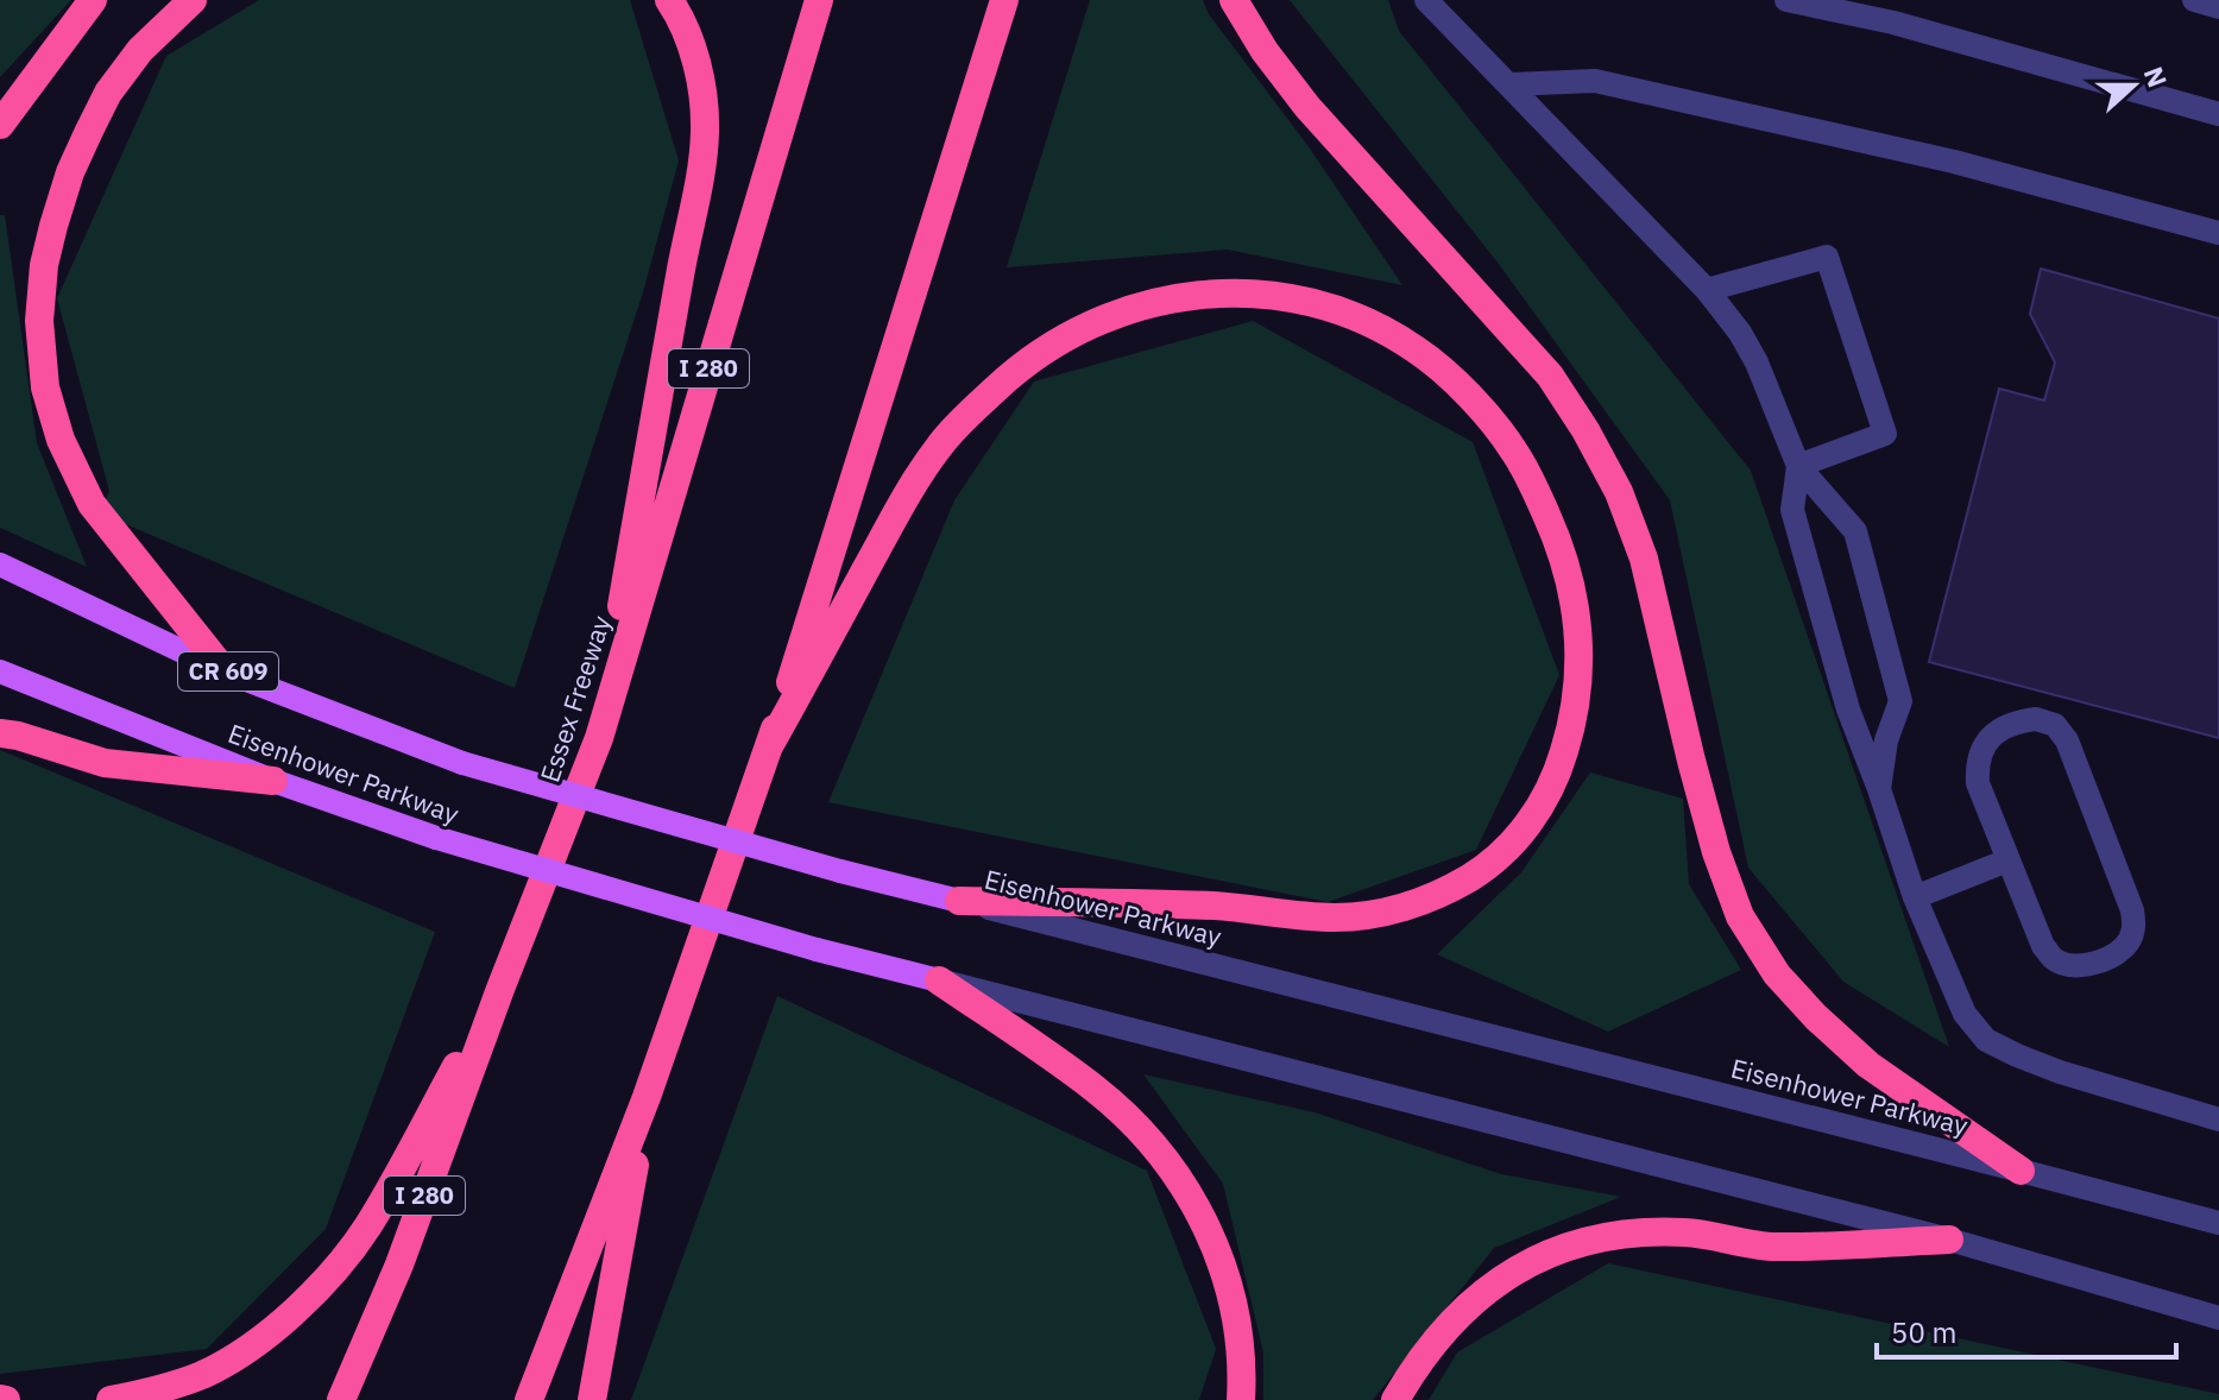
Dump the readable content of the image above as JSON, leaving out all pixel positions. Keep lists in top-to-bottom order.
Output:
{
  "streets": {
    "highway": ["I 280", "Essex Freeway"],
    "main road": ["CR 609", "Eisenhower Parkway"]
  },
  "scale_bar": "50 m",
  "north": "right"
}
